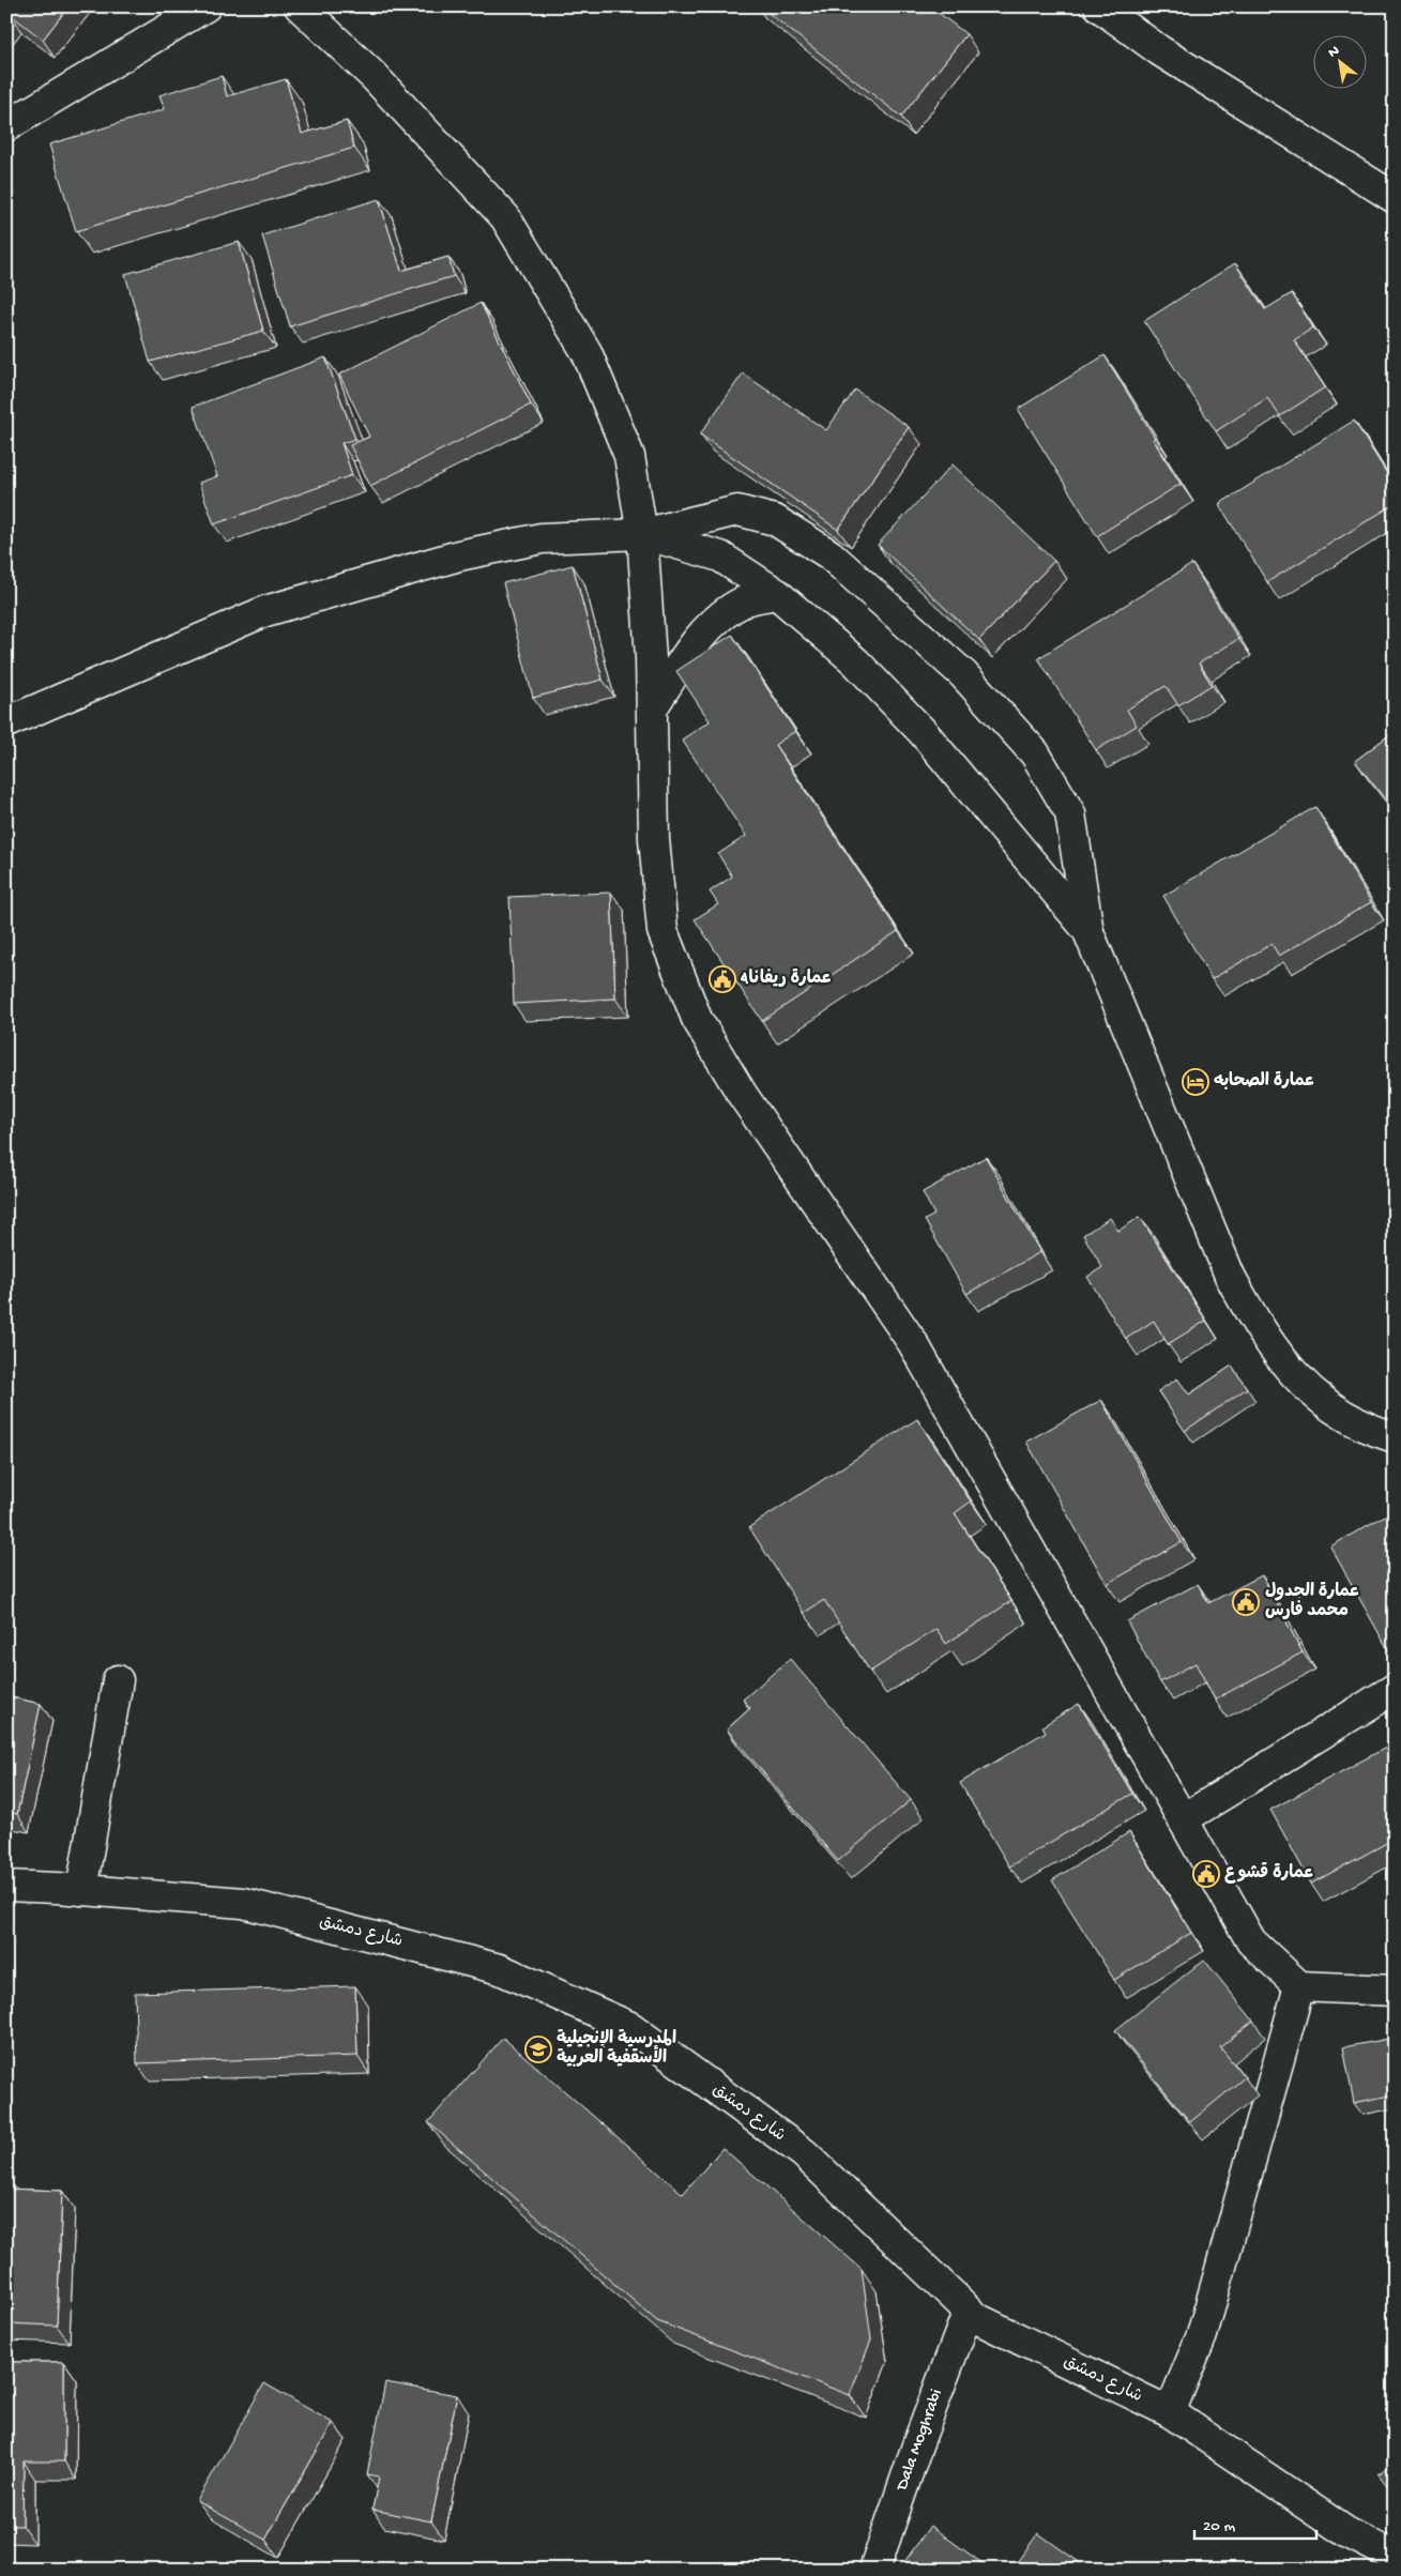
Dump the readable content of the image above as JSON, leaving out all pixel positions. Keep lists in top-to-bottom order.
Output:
{
  "streets": {
    "street": ["شارع دمشق", "Dala Moghrabi"]
  },
  "crossings": [
    ["شارع دمشق", "Dala Moghrabi"]
  ],
  "places": {
    "public building": ["عمارة ريفانا4", "عمارة الجدول محمد فارس", "عمارة قشوع"],
    "hotel": ["عمارة الصحابه"],
    "school or university": ["المدرسية الإنجيلية الأسقفية العربية"]
  },
  "scale_bar": "20 m",
  "north": "top left"
}
